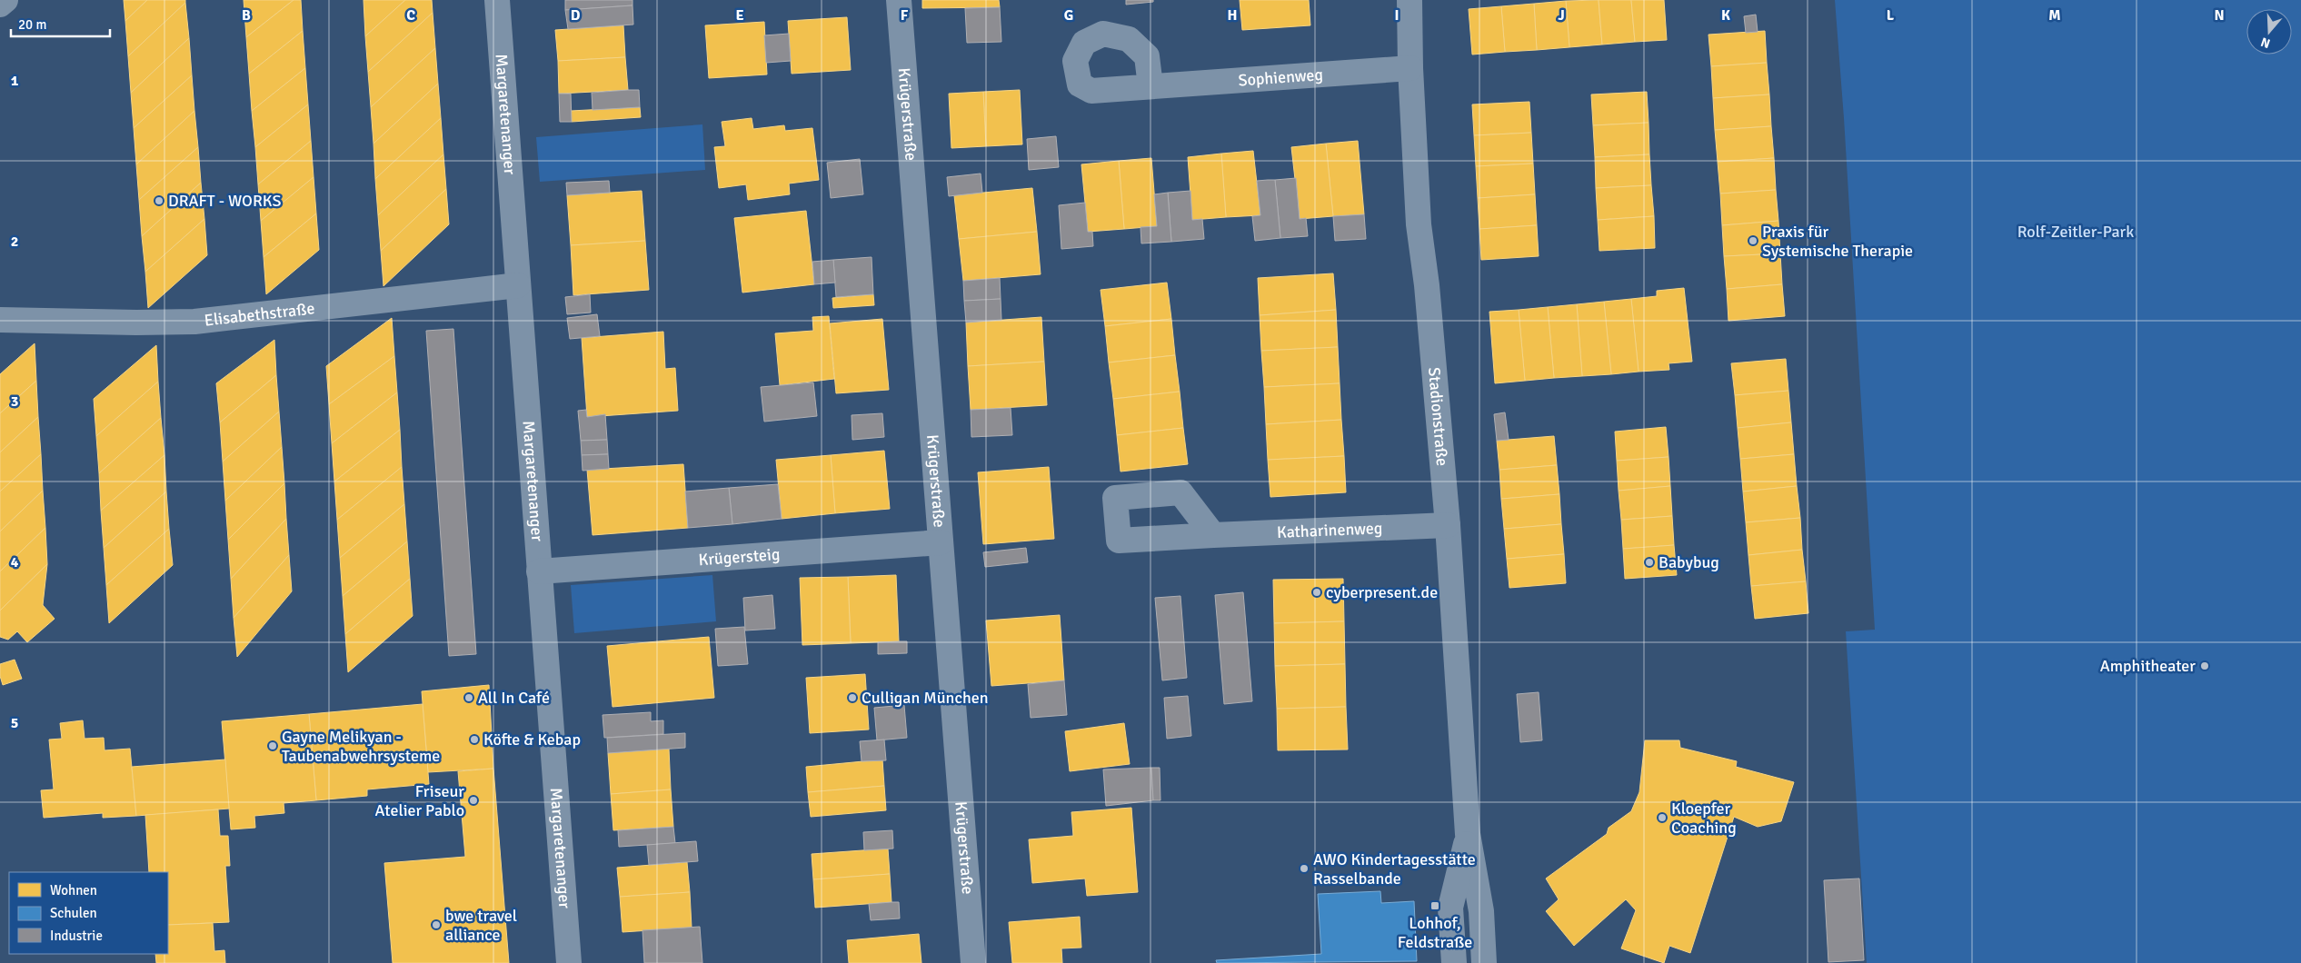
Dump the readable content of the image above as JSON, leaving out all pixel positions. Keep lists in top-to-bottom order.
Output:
{
  "streets": {
    "street": [
      "Sophienweg",
      "Margaretenanger",
      "Krügerstraße",
      "Elisabethstraße",
      "Stadionstraße",
      "Katharinenweg",
      "Krügersteig"
    ]
  },
  "crossings": [
    ["Sophienweg", "Stadionstraße"],
    ["Margaretenanger", "Elisabethstraße"],
    ["Margaretenanger", "Krügersteig"],
    ["Krügerstraße", "Krügersteig"],
    ["Stadionstraße", "Katharinenweg"]
  ],
  "parks": ["Rolf-Zeitler-Park"],
  "places": {
    "other": [
      "DRAFT - WORKS",
      "Praxis für Systemische Therapie",
      "Babybug",
      "cyberpresent.de",
      "Amphitheater",
      "All In Café",
      "Culligan München",
      "Köfte & Kebap",
      "Gayne Melikyan - Taubenabwehrsysteme",
      "Friseur Atelier Pablo",
      "Kloepfer Coaching",
      "AWO Kindertagesstätte Rasselbande",
      "bwe travel alliance"
    ],
    "transit": ["Lohhof, Feldstraße"]
  },
  "legend": ["Wohnen", "Schulen", "Industrie"],
  "scale_bar": "20 m",
  "north": "bottom",
  "grid": {
    "columns": [
      "B",
      "C",
      "D",
      "E",
      "F",
      "G",
      "H",
      "I",
      "J",
      "K",
      "L",
      "M",
      "N"
    ],
    "rows": [
      "1",
      "2",
      "3",
      "4",
      "5"
    ]
  }
}
